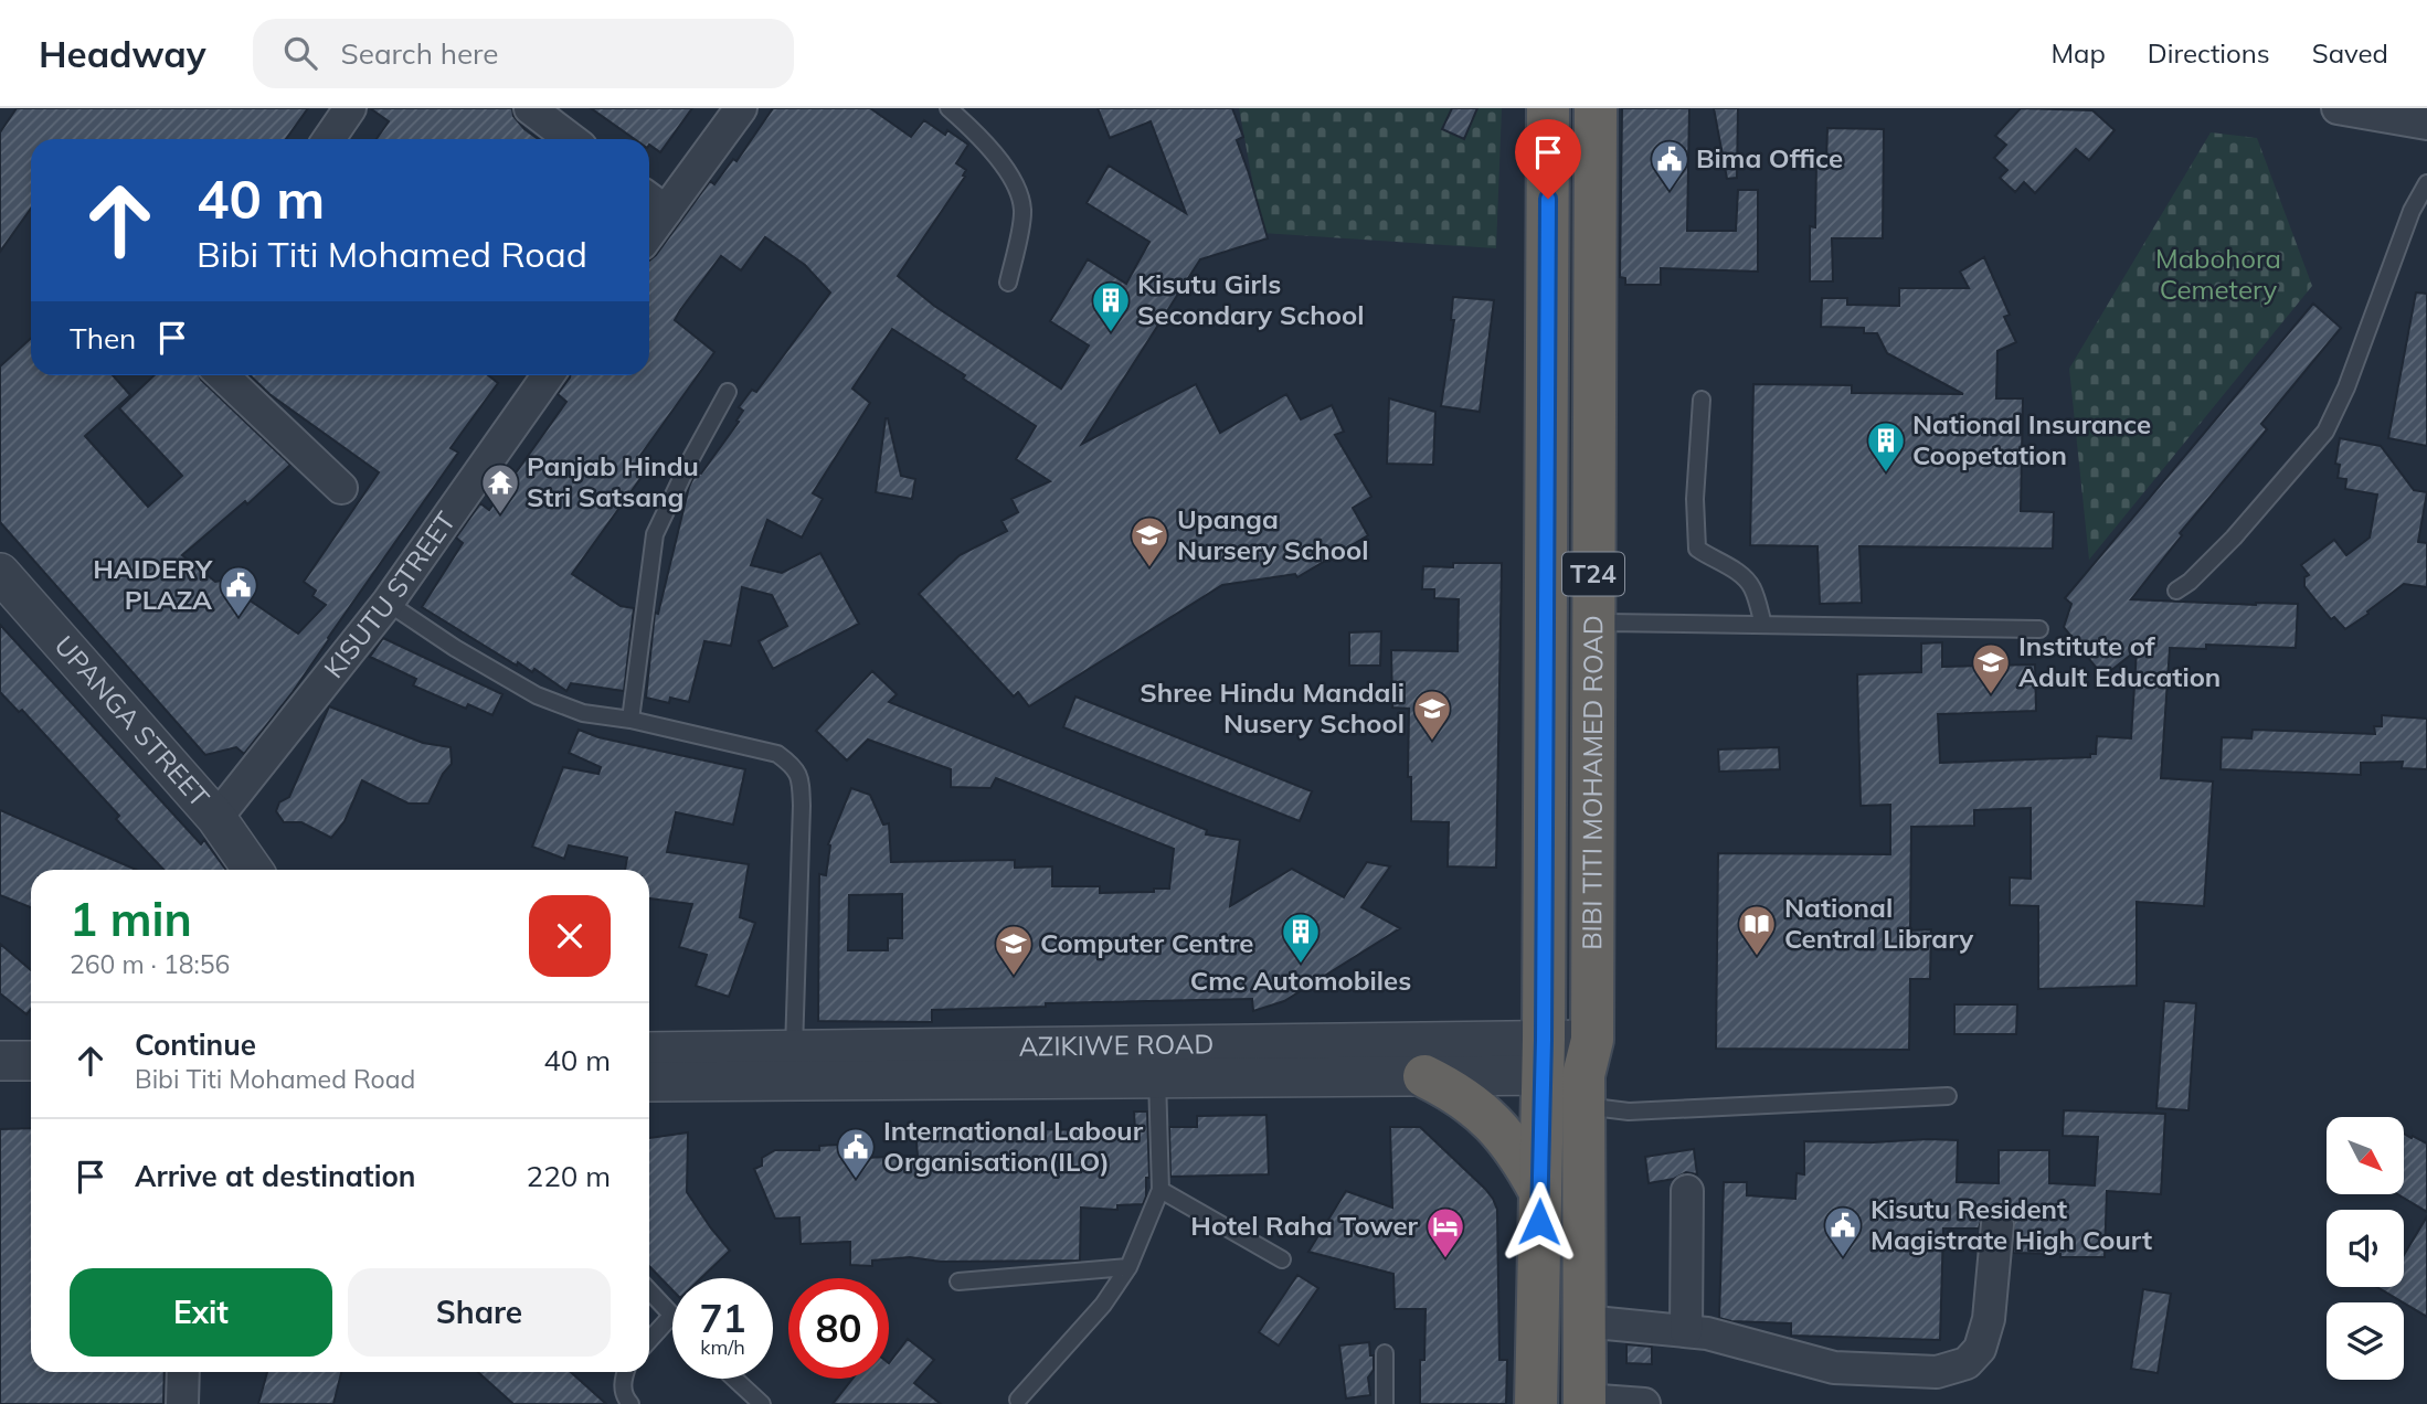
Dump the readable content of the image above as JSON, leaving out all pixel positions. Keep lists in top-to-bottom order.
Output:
{
  "streets": {
    "highway": ["T24", "BIBI TITI MOHAMED ROAD"],
    "street": ["KISUTU STREET", "UPANGA STREET", "AZIKIWE ROAD"]
  },
  "crossings": [
    ["KISUTU STREET", "UPANGA STREET"],
    ["BIBI TITI MOHAMED ROAD", "AZIKIWE ROAD"]
  ],
  "parks": ["Mabohora Cemetery"],
  "places": {
    "public building": [
      "Bima Office",
      "HAIDERY PLAZA",
      "International Labour Organisation(ILO)",
      "Kisutu Resident Magistrate High Court"
    ],
    "building": ["Kisutu Girls Secondary School", "National Insurance Coopetation", "Cmc Automobiles"],
    "temple": ["Panjab Hindu Stri Satsang"],
    "school or university": [
      "Upanga Nursery School",
      "Institute of Adult Education",
      "Shree Hindu Mandali Nusery School",
      "Computer Centre"
    ],
    "library": ["National Central Library"],
    "hotel": ["Hotel Raha Tower"]
  },
  "north": "bottom right",
  "page": {
    "header": "Headway",
    "search": "Search here",
    "nav": ["Map", "Directions", "Saved"],
    "turn": ["40 m", "Bibi Titi Mohamed Road"],
    "then": "Then",
    "heading": ["1 min", "260 m · 18:56"],
    "list": [
      {
        "name": "Continue",
        "note": "Bibi Titi Mohamed Road",
        "value": "40 m"
      },
      {
        "name": "Arrive at destination",
        "value": "220 m"
      }
    ],
    "buttons": ["Exit", "Share"],
    "speed": "71 km/h",
    "limit": "80"
  }
}
